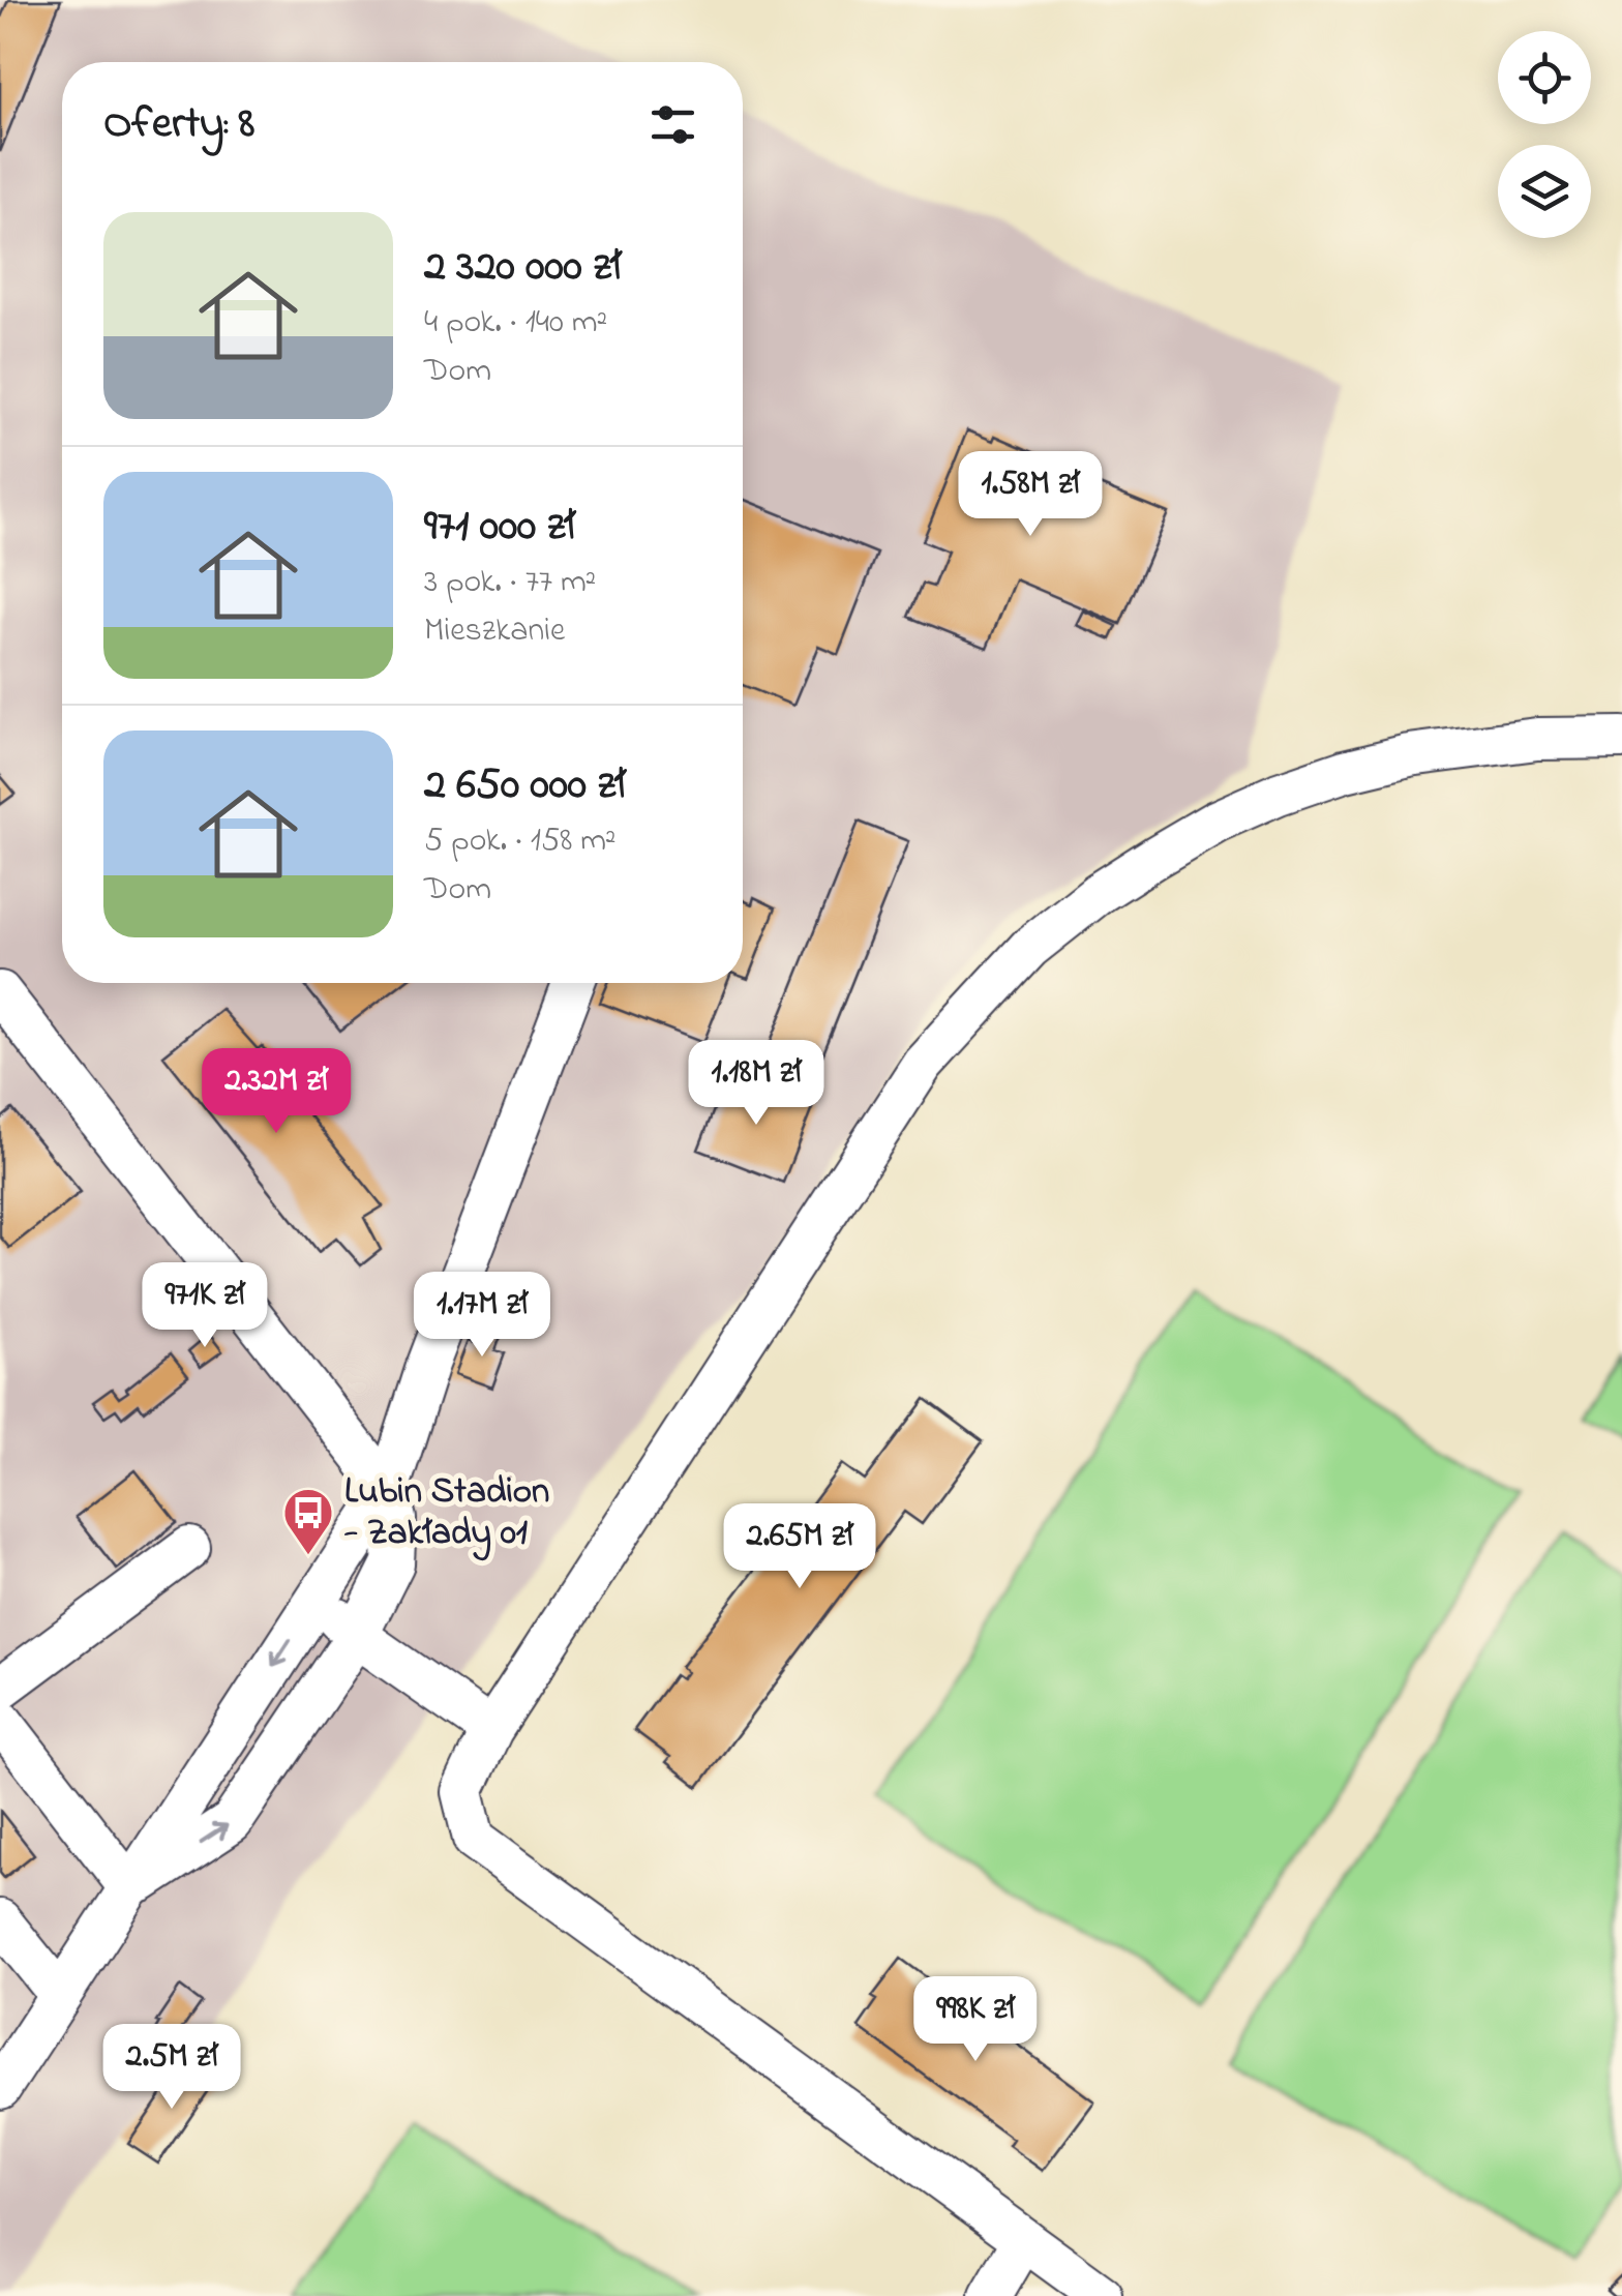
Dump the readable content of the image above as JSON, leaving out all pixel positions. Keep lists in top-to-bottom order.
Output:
{
  "places": {
    "bus stop": ["Lubin Stadion - Zakłady 01"]
  },
  "page": {
    "heading": "Oferty: 8",
    "list": [
      {
        "name": "2 320 000 zł",
        "note": "4 pok. · 140 m² · Dom"
      },
      {
        "name": "971 000 zł",
        "note": "3 pok. · 77 m² · Mieszkanie"
      },
      {
        "name": "2 650 000 zł",
        "note": "5 pok. · 158 m² · Dom"
      }
    ],
    "price": [
      "1.58M zł",
      "1.18M zł",
      "2.32M zł",
      "971K zł",
      "1.17M zł",
      "2.65M zł",
      "998K zł",
      "2.5M zł"
    ]
  }
}
